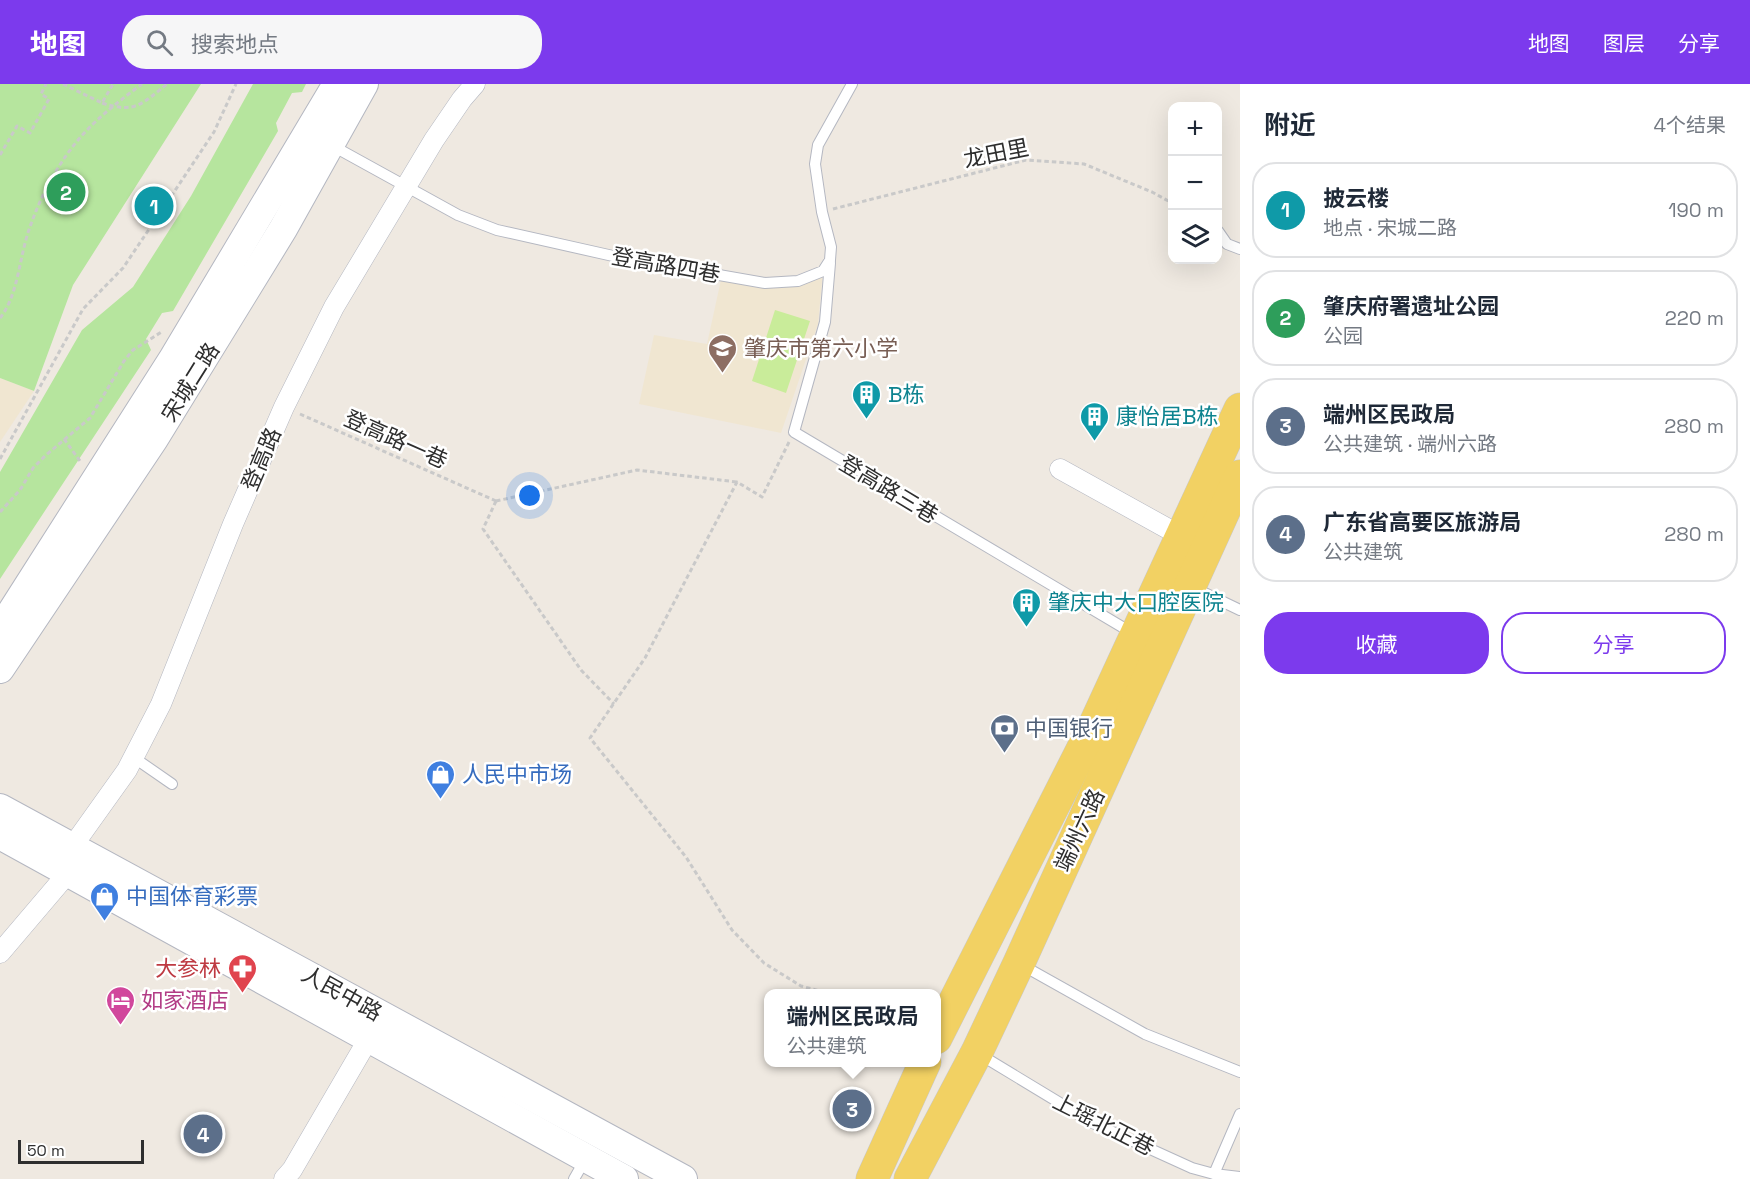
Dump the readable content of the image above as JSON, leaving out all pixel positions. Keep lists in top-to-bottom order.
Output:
{
  "streets": {
    "main road": ["宋城二路", "端州六路", "人民中路"],
    "street": ["登高路"],
    "lane": ["登高路四巷", "登高路三巷", "上瑶北正巷"],
    "path": ["龙田里", "登高路一巷"]
  },
  "crossings": [
    ["登高路四巷", "宋城二路"],
    ["登高路四巷", "登高路"],
    ["登高路一巷", "登高路"],
    ["登高路", "人民中路"],
    ["登高路三巷", "端州六路"],
    ["端州六路", "上瑶北正巷"]
  ],
  "places": {
    "school or university": ["肇庆市第六小学"],
    "building": ["B栋", "康怡居B栋", "肇庆中大口腔医院"],
    "bank": ["中国银行"],
    "shop": ["人民中市场", "中国体育彩票"],
    "pharmacy": ["大参林"],
    "hotel": ["如家酒店"]
  },
  "scale_bar": "50 m",
  "page": {
    "header": "地图",
    "search": "搜索地点",
    "nav": ["地图", "图层", "分享"],
    "heading": ["附近", "4个结果"],
    "map_buttons": ["+", "−"],
    "list": [
      {
        "mark": "1",
        "name": "披云楼",
        "note": "地点 · 宋城二路",
        "value": "190 m"
      },
      {
        "mark": "2",
        "name": "肇庆府署遗址公园",
        "note": "公园",
        "value": "220 m"
      },
      {
        "mark": "3",
        "name": "端州区民政局",
        "note": "公共建筑 · 端州六路",
        "value": "280 m"
      },
      {
        "mark": "4",
        "name": "广东省高要区旅游局",
        "note": "公共建筑",
        "value": "280 m"
      }
    ],
    "pins": [
      "2",
      "1",
      "3",
      "4"
    ],
    "buttons": ["收藏", "分享"],
    "popup": ["端州区民政局", "公共建筑"],
    "scale": "50 m"
  }
}
